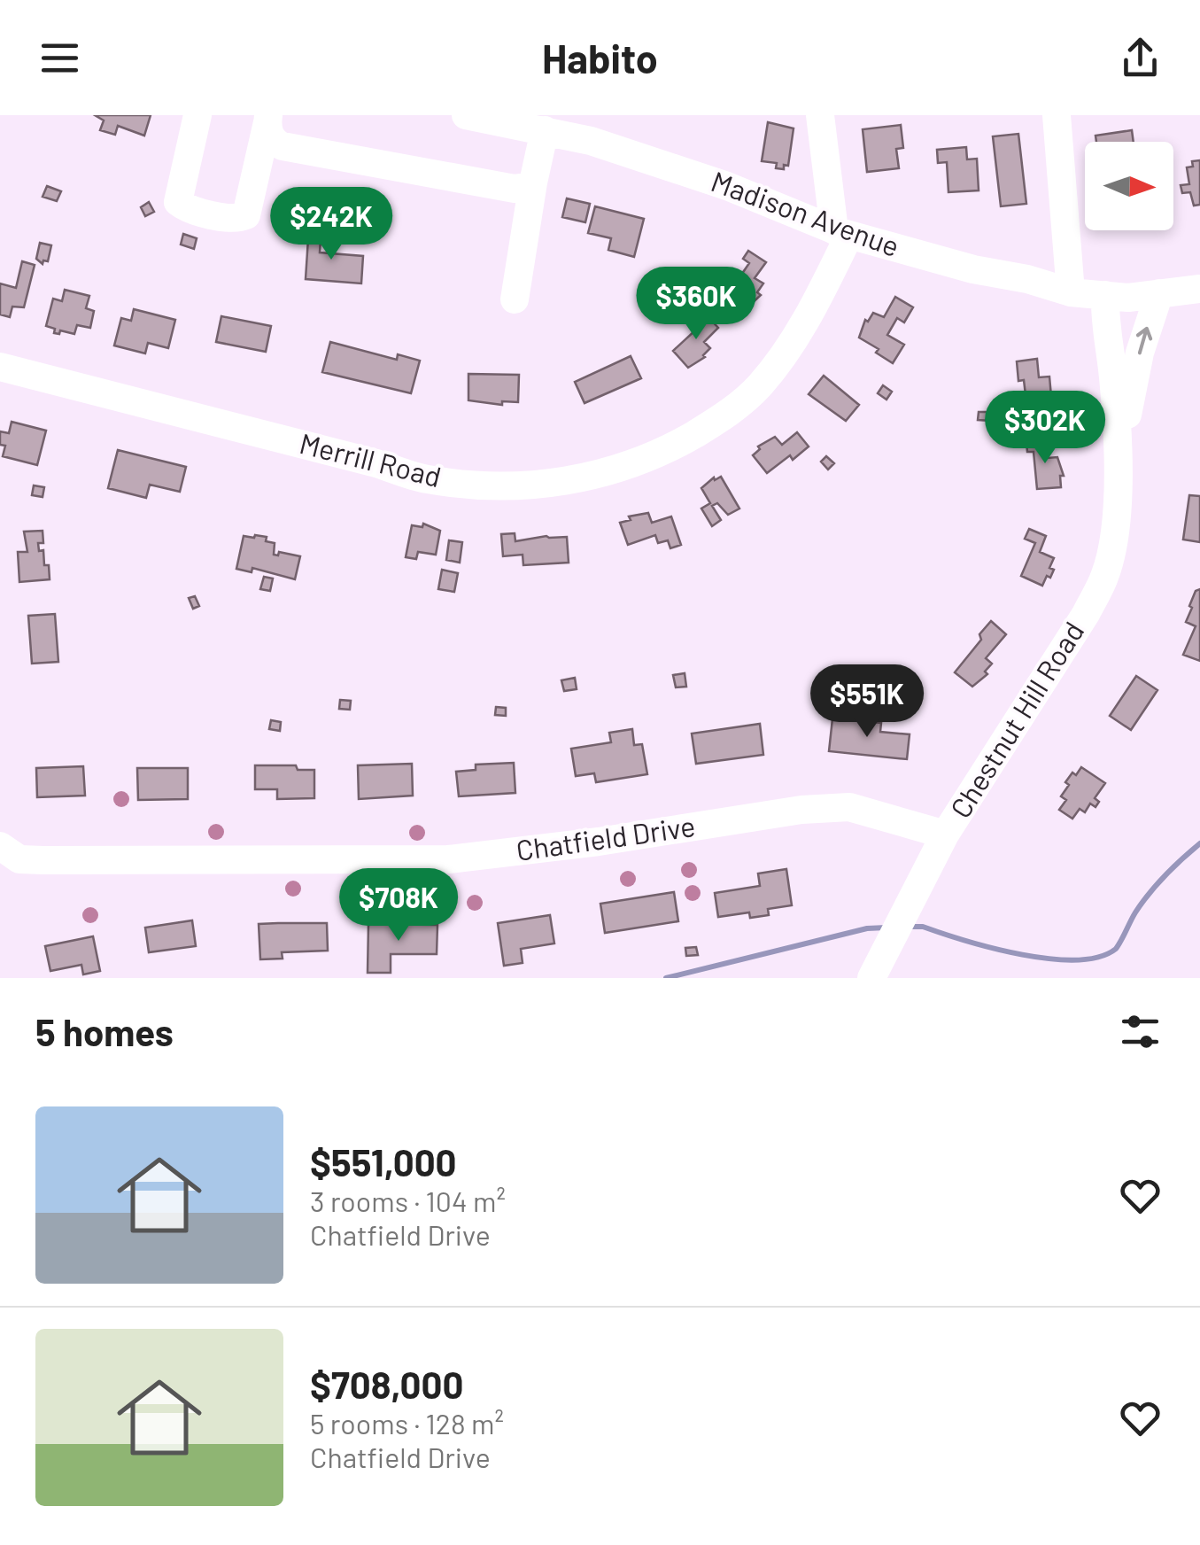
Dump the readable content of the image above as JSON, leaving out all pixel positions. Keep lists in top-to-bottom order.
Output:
{
  "streets": {
    "street": [
      "Madison Avenue",
      "Merrill Road",
      "Chestnut Hill Road",
      "Chatfield Drive"
    ]
  },
  "crossings": [
    ["Madison Avenue", "Merrill Road"],
    ["Madison Avenue", "Chestnut Hill Road"],
    ["Chestnut Hill Road", "Chatfield Drive"]
  ],
  "north": "right",
  "page": {
    "header": "Habito",
    "price": [
      "$242K",
      "$360K",
      "$302K",
      "$551K",
      "$708K"
    ],
    "heading": "5 homes",
    "list": [
      {
        "name": "$551,000",
        "note": "3 rooms · 104 m² · Chatfield Drive"
      },
      {
        "name": "$708,000",
        "note": "5 rooms · 128 m² · Chatfield Drive"
      }
    ]
  }
}
